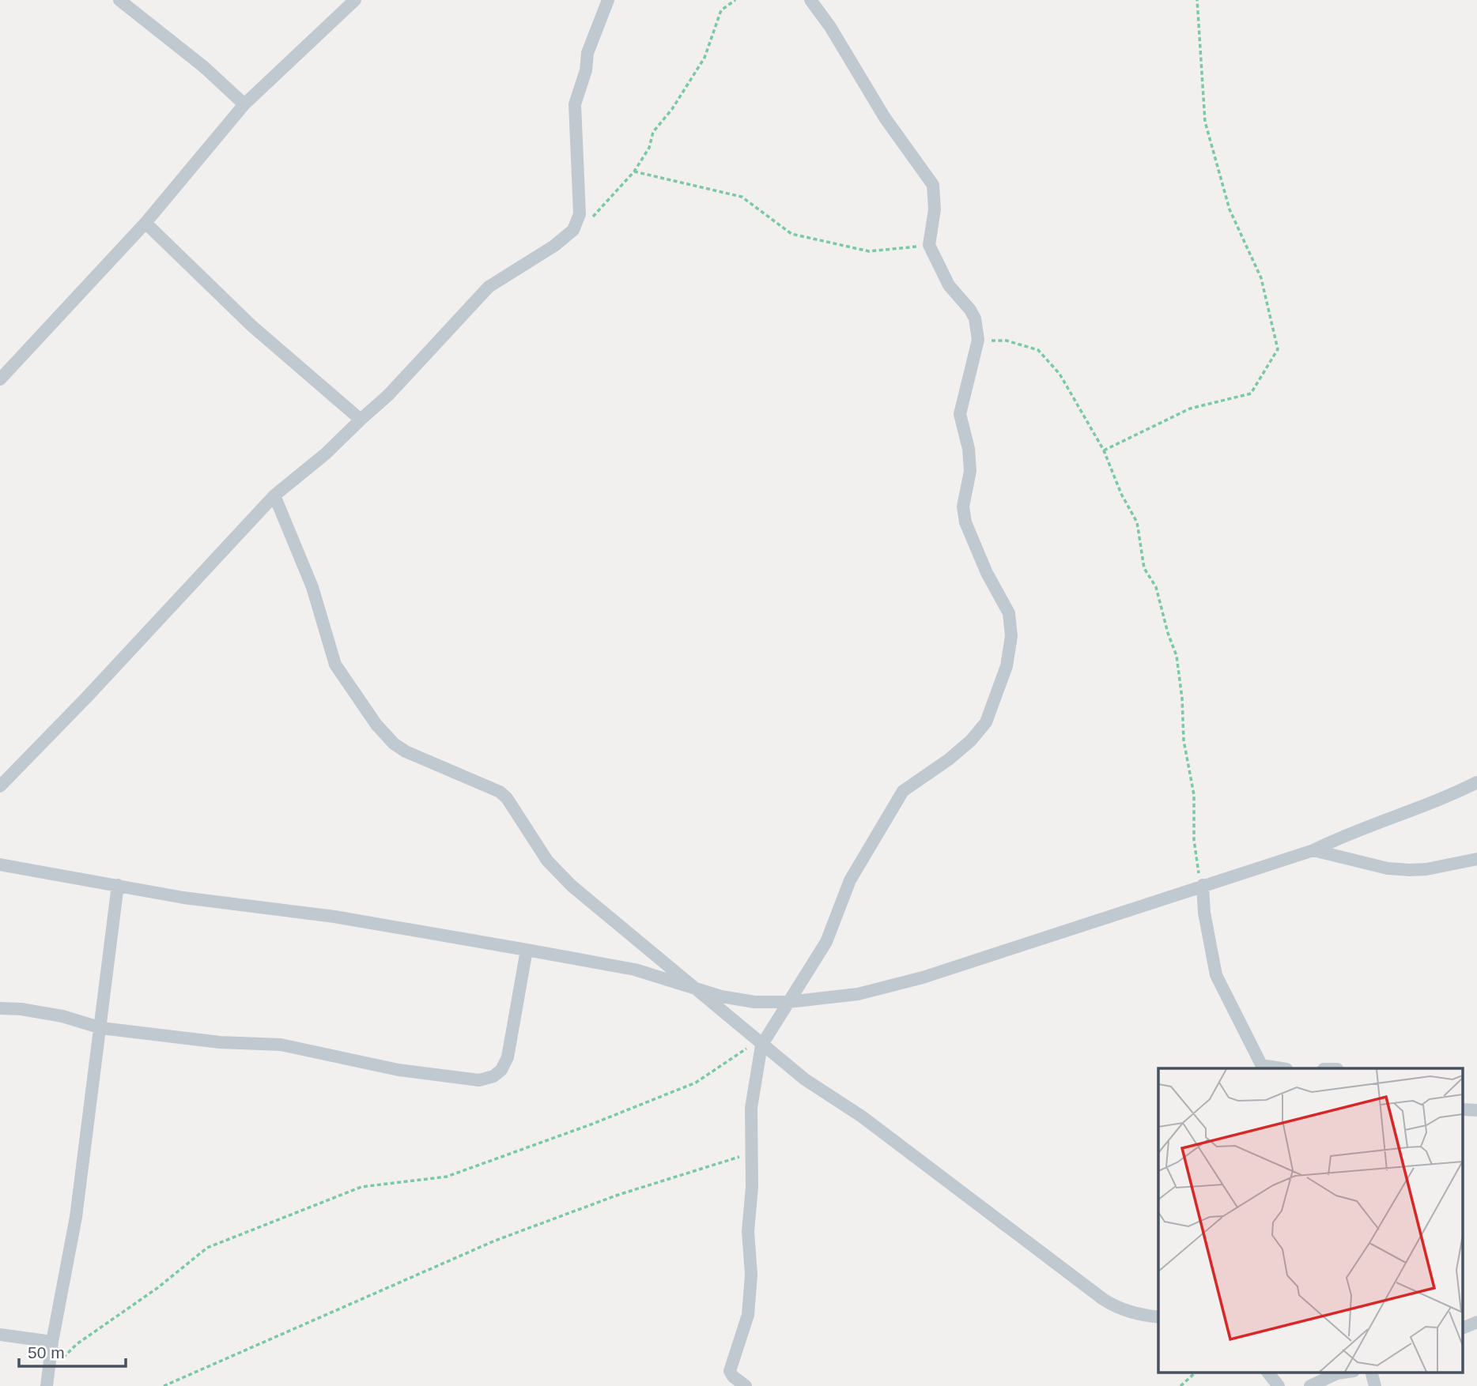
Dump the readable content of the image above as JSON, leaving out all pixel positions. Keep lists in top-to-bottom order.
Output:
{
  "scale_bar": "50 m"
}
